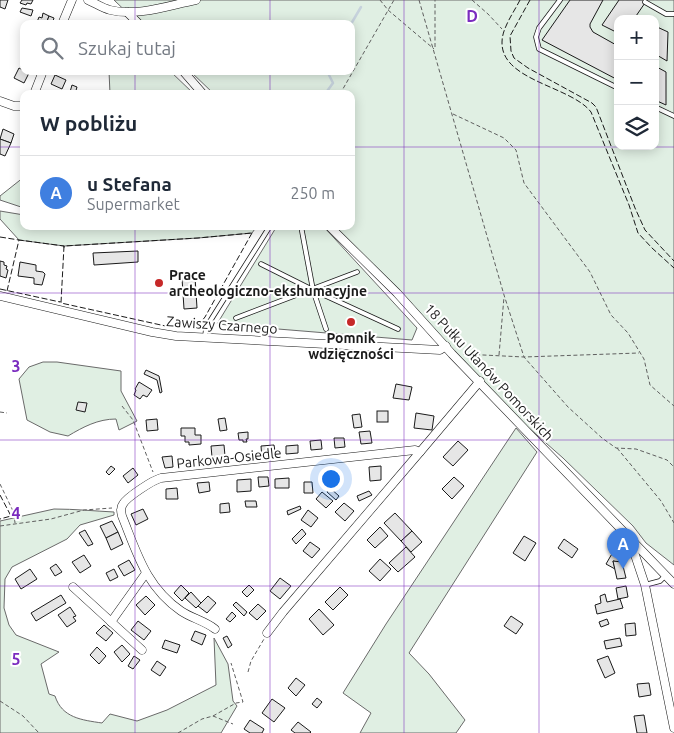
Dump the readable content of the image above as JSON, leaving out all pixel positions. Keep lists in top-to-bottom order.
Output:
{
  "streets": {
    "street": ["Zawiszy Czarnego", "18 Pułku Ułanów Pomorskich", "Parkowa-Osiedle"]
  },
  "crossings": [
    ["Zawiszy Czarnego", "18 Pułku Ułanów Pomorskich"]
  ],
  "places": ["Prace archeologiczno-ekshumacyjne", "Pomnik wdzięczności"],
  "page": {
    "map_buttons": ["+", "−"],
    "search": "Szukaj tutaj",
    "heading": "W pobliżu",
    "list": [
      {
        "mark": "A",
        "name": "u Stefana",
        "note": "Supermarket",
        "value": "250 m"
      }
    ],
    "pins": "A"
  },
  "grid": {
    "columns": ["D"],
    "rows": ["3", "4", "5"]
  }
}
